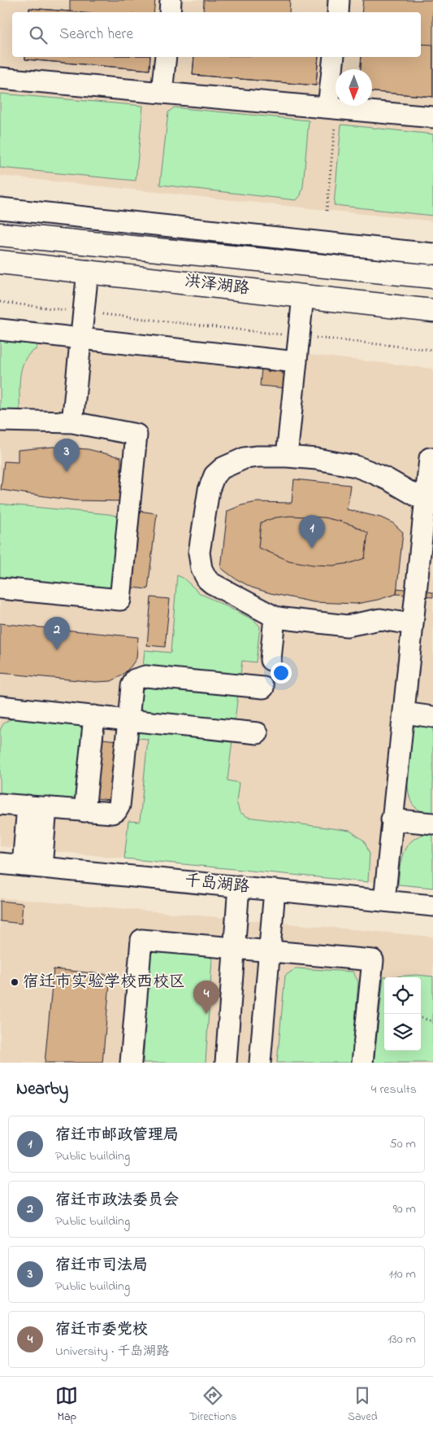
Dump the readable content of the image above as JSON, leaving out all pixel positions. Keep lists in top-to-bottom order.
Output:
{
  "streets": {
    "main road": ["洪泽湖路"],
    "street": ["千岛湖路"]
  },
  "places": ["宿迁市实验学校西校区"],
  "north": "bottom",
  "page": {
    "search": "Search here",
    "pins": [
      "3",
      "1",
      "2",
      "4"
    ],
    "heading": ["Nearby", "4 results"],
    "list": [
      {
        "mark": "1",
        "name": "宿迁市邮政管理局",
        "note": "Public building",
        "value": "50 m"
      },
      {
        "mark": "2",
        "name": "宿迁市政法委员会",
        "note": "Public building",
        "value": "90 m"
      },
      {
        "mark": "3",
        "name": "宿迁市司法局",
        "note": "Public building",
        "value": "110 m"
      },
      {
        "mark": "4",
        "name": "宿迁市委党校",
        "note": "University · 千岛湖路",
        "value": "130 m"
      }
    ],
    "nav": ["Map", "Directions", "Saved"]
  }
}
